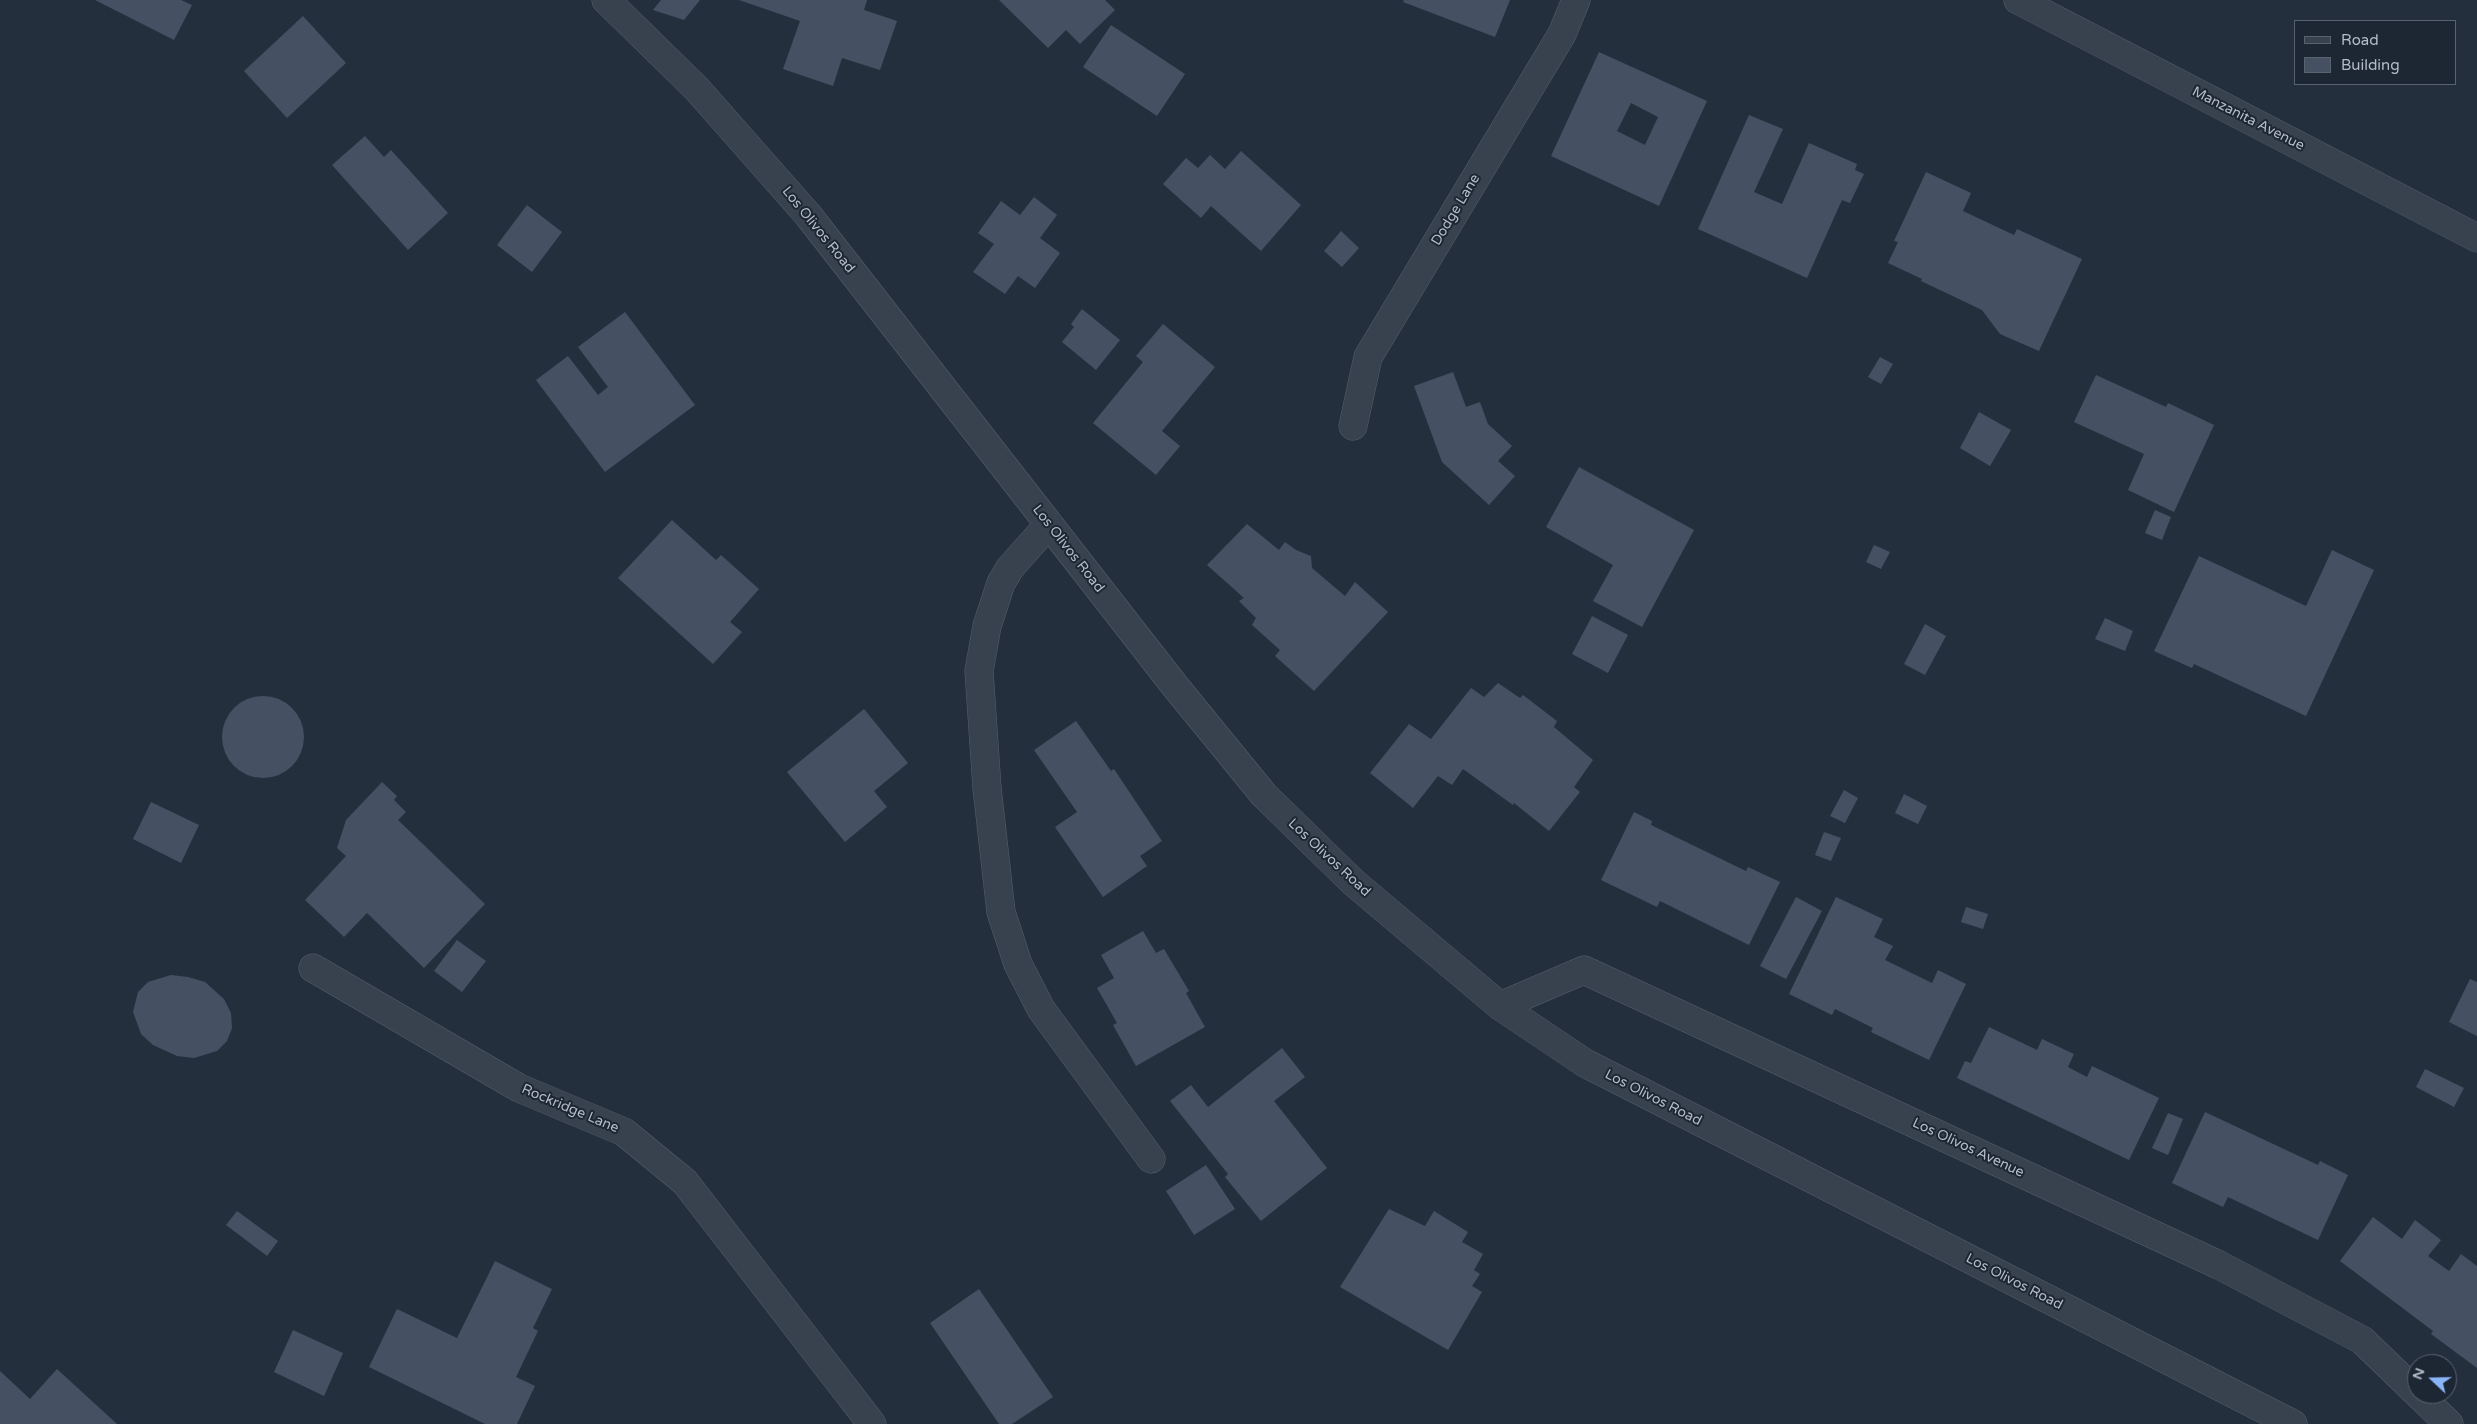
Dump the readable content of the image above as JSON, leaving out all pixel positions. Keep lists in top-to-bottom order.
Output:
{
  "streets": {
    "street": [
      "Manzanita Avenue",
      "Dodge Lane",
      "Los Olivos Road",
      "Rockridge Lane",
      "Los Olivos Avenue"
    ]
  },
  "crossings": [
    ["Los Olivos Road", "Los Olivos Avenue"]
  ],
  "legend": ["Road", "Building"],
  "north": "left"
}
